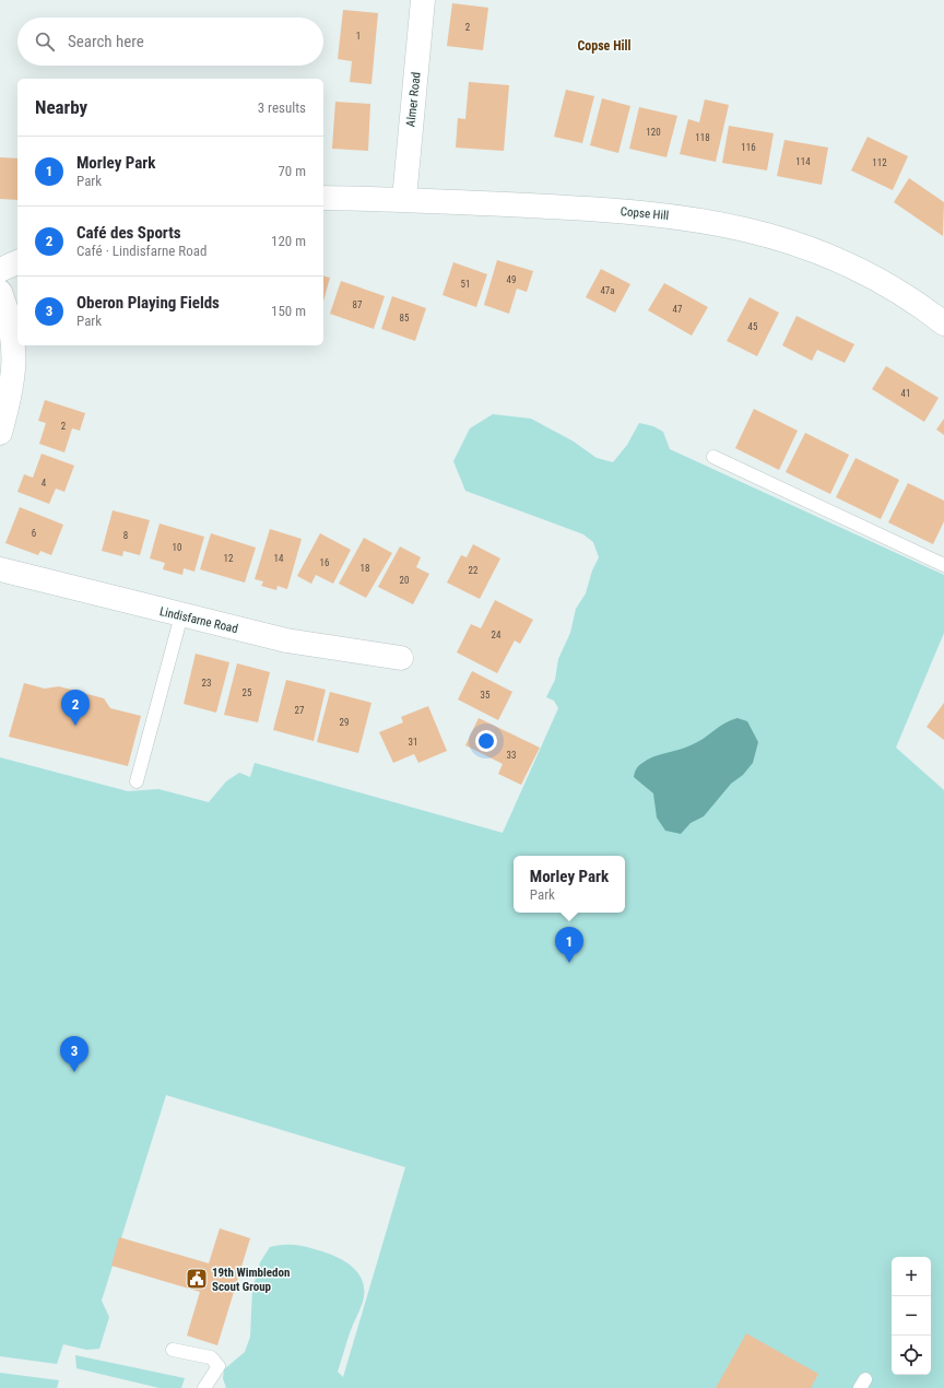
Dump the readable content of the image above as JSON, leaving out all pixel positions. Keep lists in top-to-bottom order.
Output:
{
  "streets": {
    "street": ["Almer Road", "Copse Hill", "Lindisfarne Road"]
  },
  "crossings": [
    ["Almer Road", "Copse Hill"]
  ],
  "districts": ["Copse Hill"],
  "places": {
    "public building": ["19th Wimbledon Scout Group"]
  },
  "house_numbers": [
    "2",
    "1",
    "120",
    "118",
    "116",
    "114",
    "112",
    "49",
    "51",
    "47a",
    "87",
    "47",
    "85",
    "45",
    "41",
    "2",
    "4",
    "6",
    "8",
    "10",
    "12",
    "14",
    "16",
    "18",
    "22",
    "20",
    "24",
    "23",
    "25",
    "35",
    "27",
    "29",
    "31",
    "33"
  ],
  "page": {
    "search": "Search here",
    "heading": ["Nearby", "3 results"],
    "list": [
      {
        "mark": "1",
        "name": "Morley Park",
        "note": "Park",
        "value": "70 m"
      },
      {
        "mark": "2",
        "name": "Café des Sports",
        "note": "Café · Lindisfarne Road",
        "value": "120 m"
      },
      {
        "mark": "3",
        "name": "Oberon Playing Fields",
        "note": "Park",
        "value": "150 m"
      }
    ],
    "pins": ["2", "1", "3"],
    "popup": ["Morley Park", "Park"],
    "map_buttons": ["+", "−"]
  }
}
